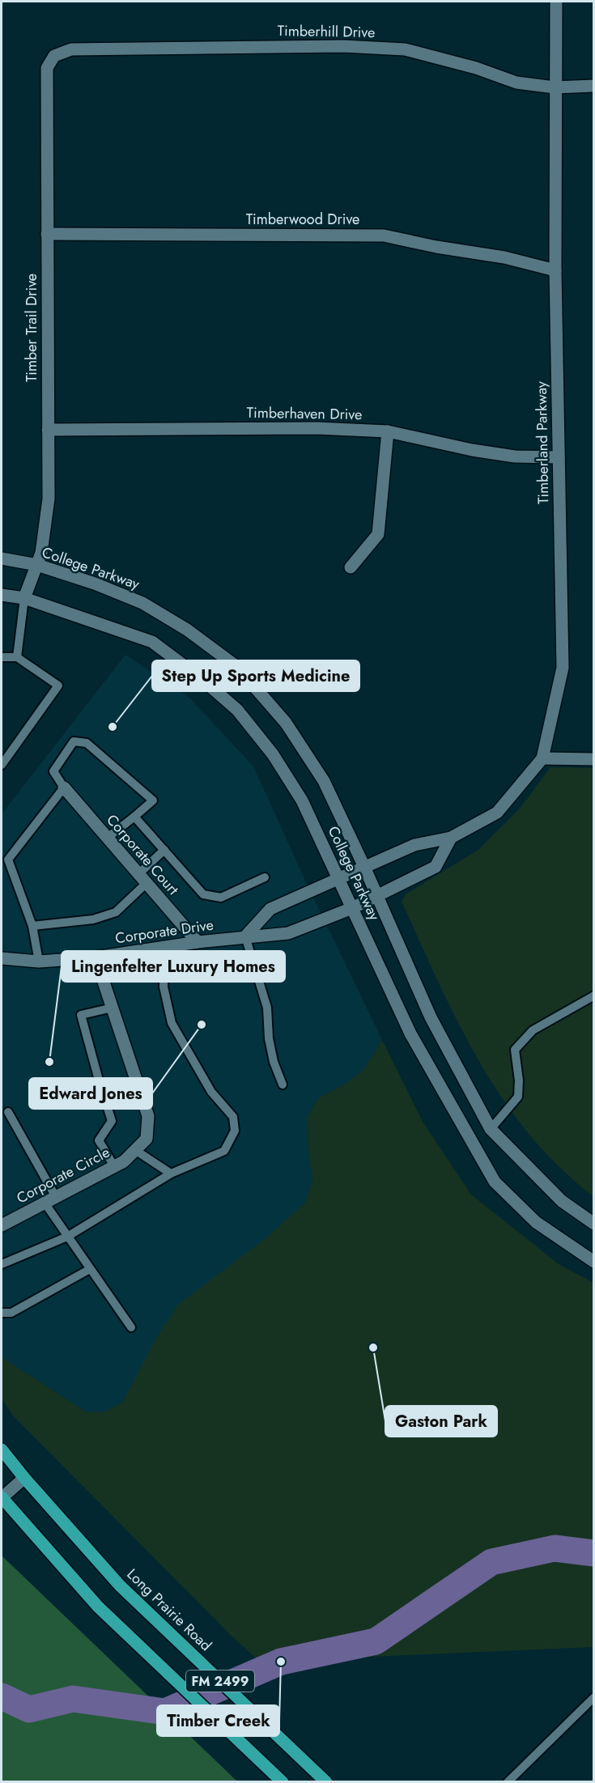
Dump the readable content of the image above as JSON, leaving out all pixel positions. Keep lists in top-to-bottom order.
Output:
{
  "streets": {
    "main road": ["Long Prairie Road", "FM 2499"],
    "street": [
      "Timberhill Drive",
      "Timberwood Drive",
      "Timber Trail Drive",
      "Timberhaven Drive",
      "Timberland Parkway",
      "College Parkway",
      "Corporate Court",
      "Corporate Drive",
      "Corporate Circle"
    ]
  },
  "crossings": [
    ["Timberhill Drive", "Timber Trail Drive"],
    ["Timberhill Drive", "Timberland Parkway"],
    ["Timberwood Drive", "Timber Trail Drive"],
    ["Timberwood Drive", "Timberland Parkway"],
    ["Timber Trail Drive", "Timberhaven Drive"],
    ["Timber Trail Drive", "College Parkway"],
    ["Timberhaven Drive", "Timberland Parkway"],
    ["Timberland Parkway", "College Parkway"],
    ["College Parkway", "Corporate Drive"],
    ["Corporate Court", "Corporate Drive"],
    ["Corporate Drive", "Corporate Circle"]
  ],
  "places": [
    "Step Up Sports Medicine",
    "Edward Jones",
    "Lingenfelter Luxury Homes",
    "Gaston Park",
    "Timber Creek"
  ]
}
